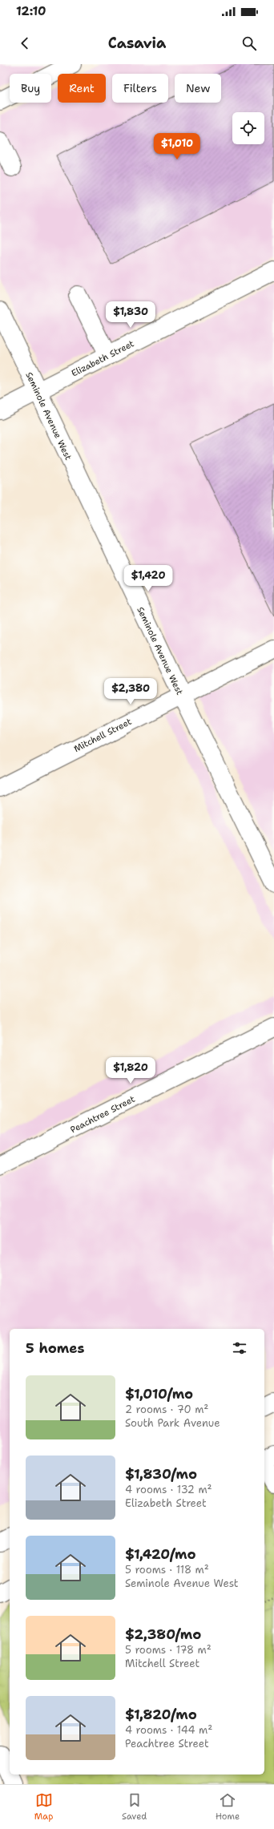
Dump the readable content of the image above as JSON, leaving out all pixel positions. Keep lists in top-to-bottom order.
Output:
{
  "streets": {
    "street": [
      "Elizabeth Street",
      "Seminole Avenue West",
      "Mitchell Street",
      "Peachtree Street"
    ]
  },
  "crossings": [
    ["Elizabeth Street", "Seminole Avenue West"],
    ["Seminole Avenue West", "Mitchell Street"]
  ],
  "page": {
    "status": "12:10",
    "header": "Casavia",
    "chip": [
      "Buy",
      "Rent",
      "Filters",
      "New"
    ],
    "price": [
      "$1,010",
      "$1,830",
      "$1,420",
      "$2,380",
      "$1,820"
    ],
    "heading": "5 homes",
    "list": [
      {
        "name": "$1,010/mo",
        "note": "2 rooms · 70 m² · South Park Avenue"
      },
      {
        "name": "$1,830/mo",
        "note": "4 rooms · 132 m² · Elizabeth Street"
      },
      {
        "name": "$1,420/mo",
        "note": "5 rooms · 118 m² · Seminole Avenue West"
      },
      {
        "name": "$2,380/mo",
        "note": "5 rooms · 178 m² · Mitchell Street"
      },
      {
        "name": "$1,820/mo",
        "note": "4 rooms · 144 m² · Peachtree Street"
      }
    ],
    "tabs": ["Map", "Saved", "Home"]
  }
}
